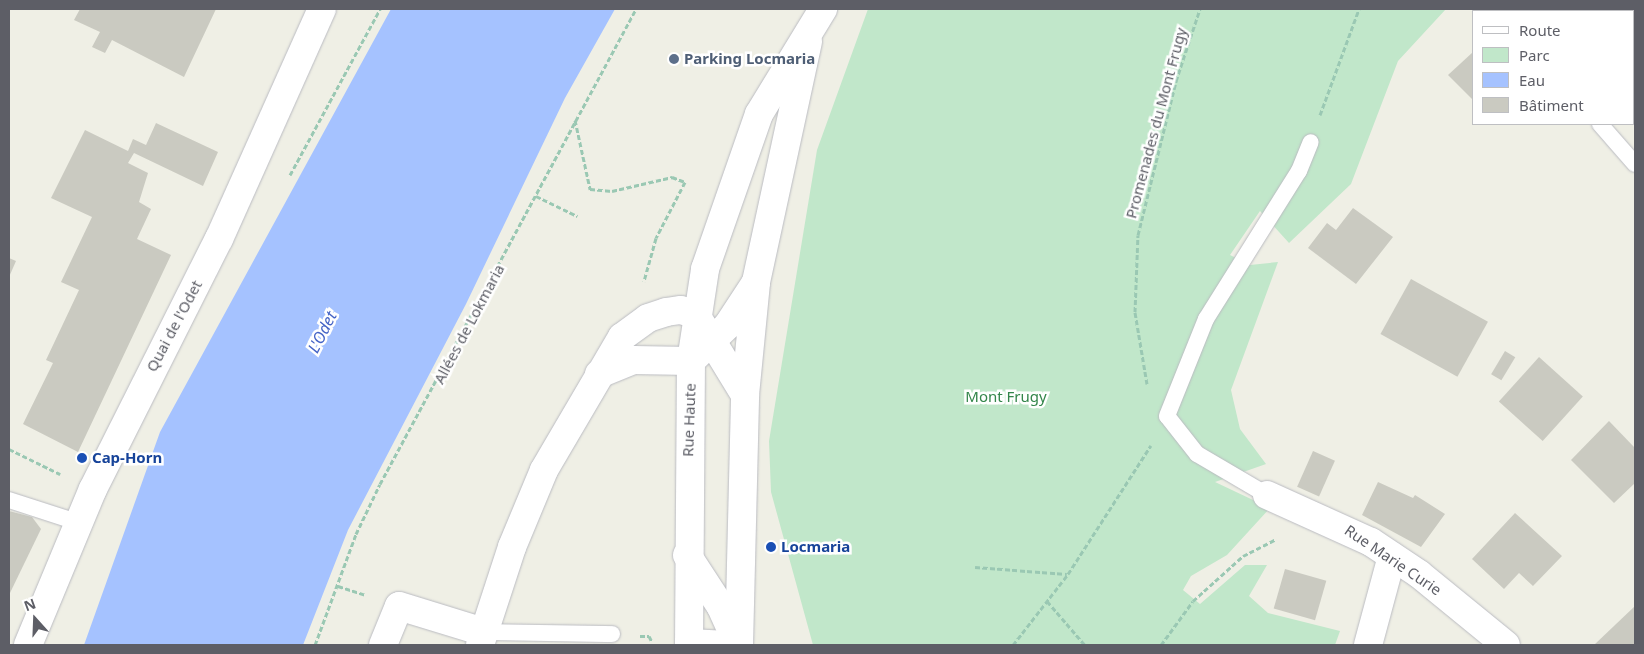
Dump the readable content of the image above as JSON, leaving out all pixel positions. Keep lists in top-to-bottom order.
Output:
{
  "streets": {
    "main road": ["Quai de l'Odet", "Rue Haute", "Rue Marie Curie"],
    "path": ["Promenades du Mont Frugy", "Allées de Lokmaria"]
  },
  "water": ["L'Odet"],
  "parks": ["Mont Frugy"],
  "places": ["Parking Locmaria", "Cap-Horn", "Locmaria"],
  "legend": [
    "Route",
    "Parc",
    "Eau",
    "Bâtiment"
  ],
  "north": "top"
}
